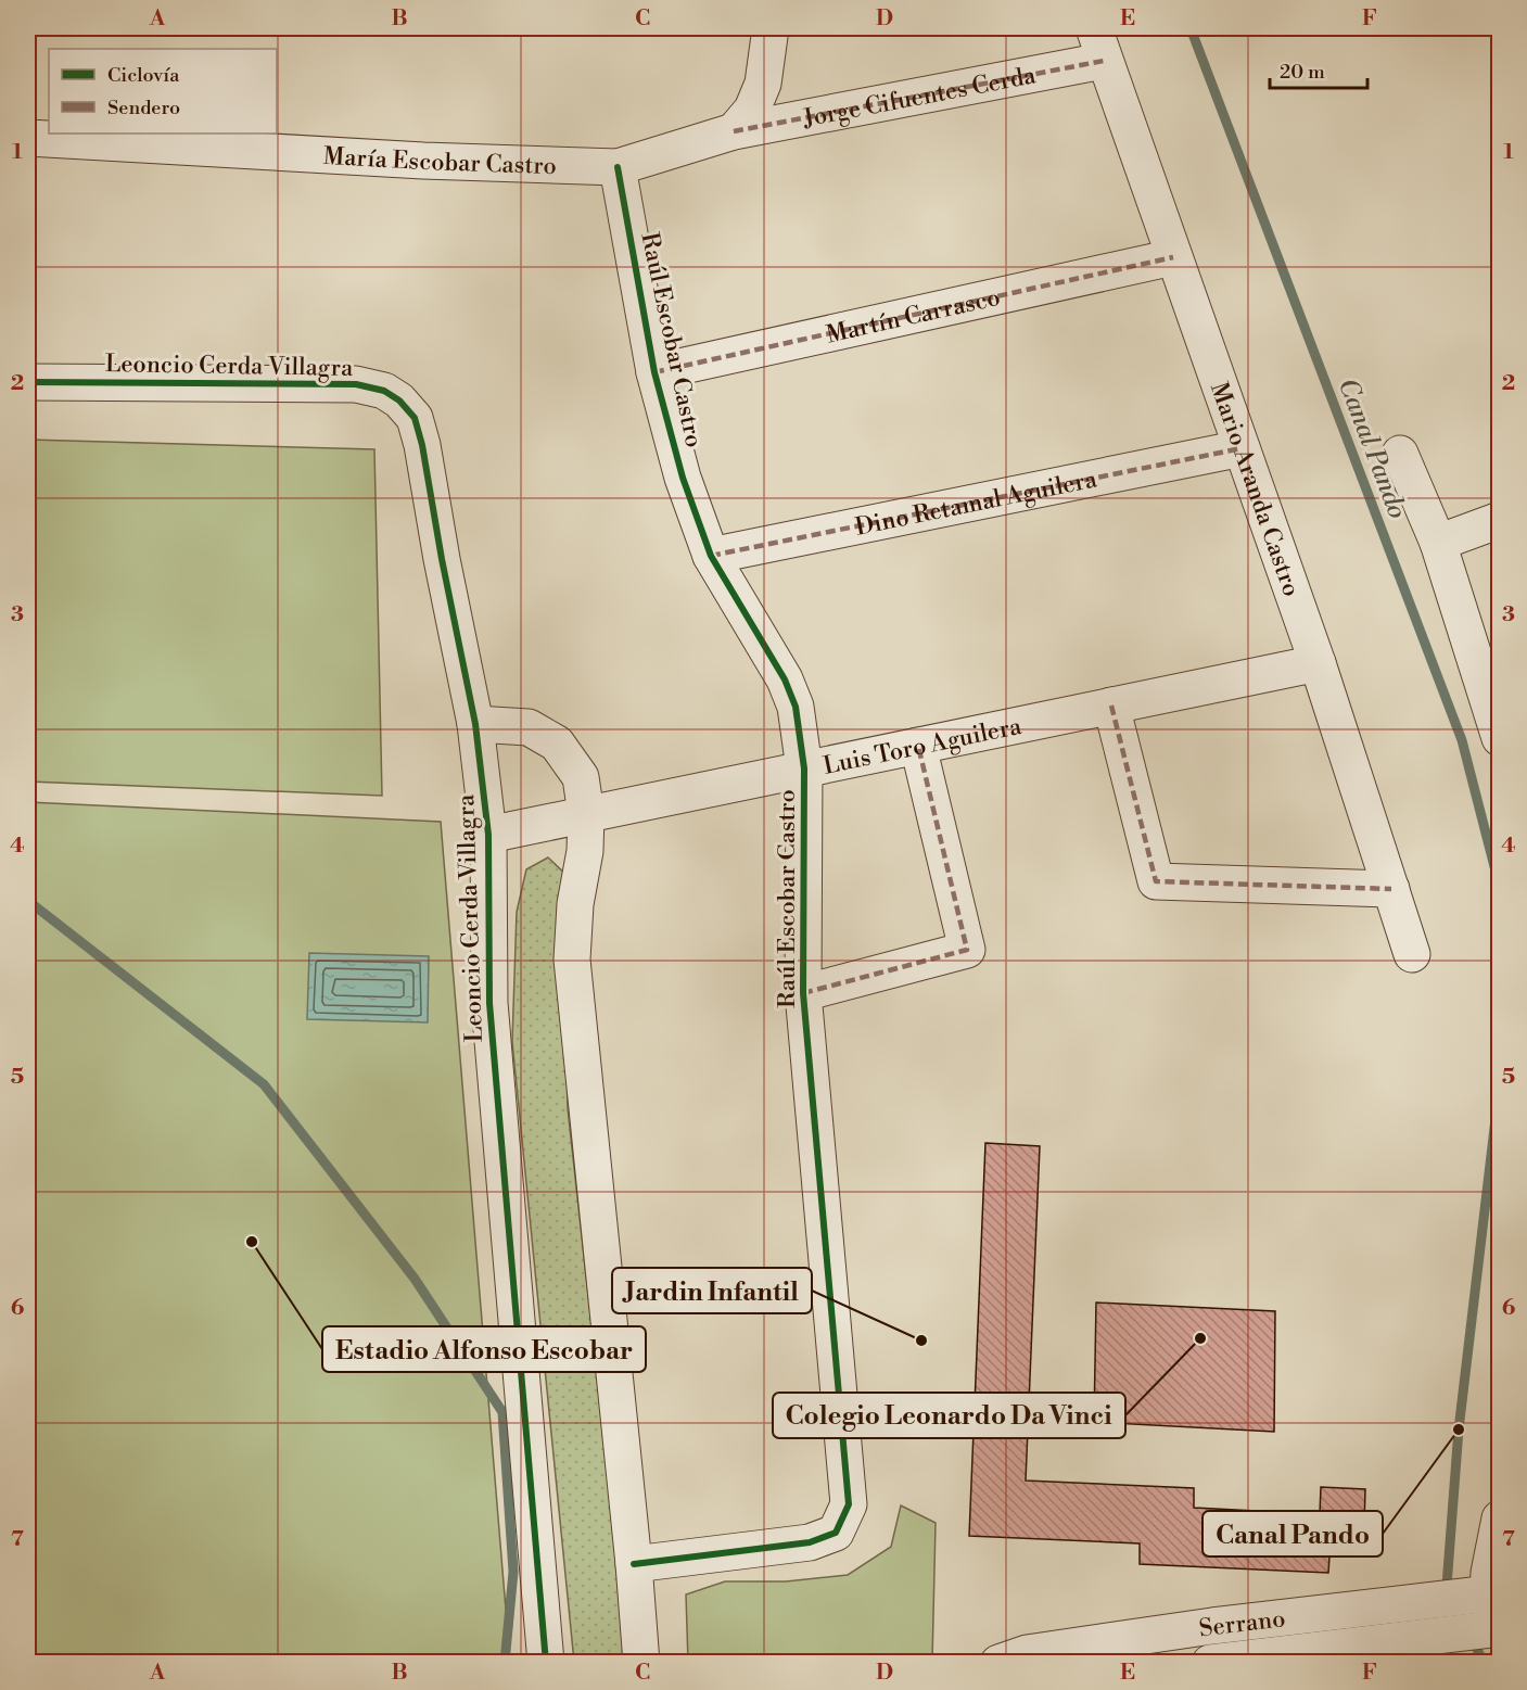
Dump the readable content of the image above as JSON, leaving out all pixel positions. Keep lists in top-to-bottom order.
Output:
{
  "streets": {
    "street": [
      "Jorge Cifuentes Cerda",
      "María Escobar Castro",
      "Martín Carrasco",
      "Raúl Escobar Castro",
      "Leoncio Cerda Villagra",
      "Mario Aranda Castro",
      "Dino Retamal Aguilera",
      "Luis Toro Aguilera",
      "Serrano"
    ]
  },
  "crossings": [
    ["Jorge Cifuentes Cerda", "María Escobar Castro"],
    ["Jorge Cifuentes Cerda", "Mario Aranda Castro"],
    ["María Escobar Castro", "Raúl Escobar Castro"],
    ["Martín Carrasco", "Raúl Escobar Castro"],
    ["Martín Carrasco", "Mario Aranda Castro"],
    ["Raúl Escobar Castro", "Dino Retamal Aguilera"],
    ["Raúl Escobar Castro", "Luis Toro Aguilera"],
    ["Leoncio Cerda Villagra", "Luis Toro Aguilera"],
    ["Mario Aranda Castro", "Dino Retamal Aguilera"],
    ["Mario Aranda Castro", "Luis Toro Aguilera"]
  ],
  "water": ["Canal Pando"],
  "places": [
    "Estadio Alfonso Escobar",
    "Colegio Leonardo Da Vinci",
    "Jardin Infantil",
    "Canal Pando"
  ],
  "legend": ["Ciclovía", "Sendero"],
  "scale_bar": "20 m",
  "grid": {
    "columns": [
      "A",
      "B",
      "C",
      "D",
      "E",
      "F"
    ],
    "rows": [
      "1",
      "2",
      "3",
      "4",
      "5",
      "6",
      "7"
    ]
  }
}
